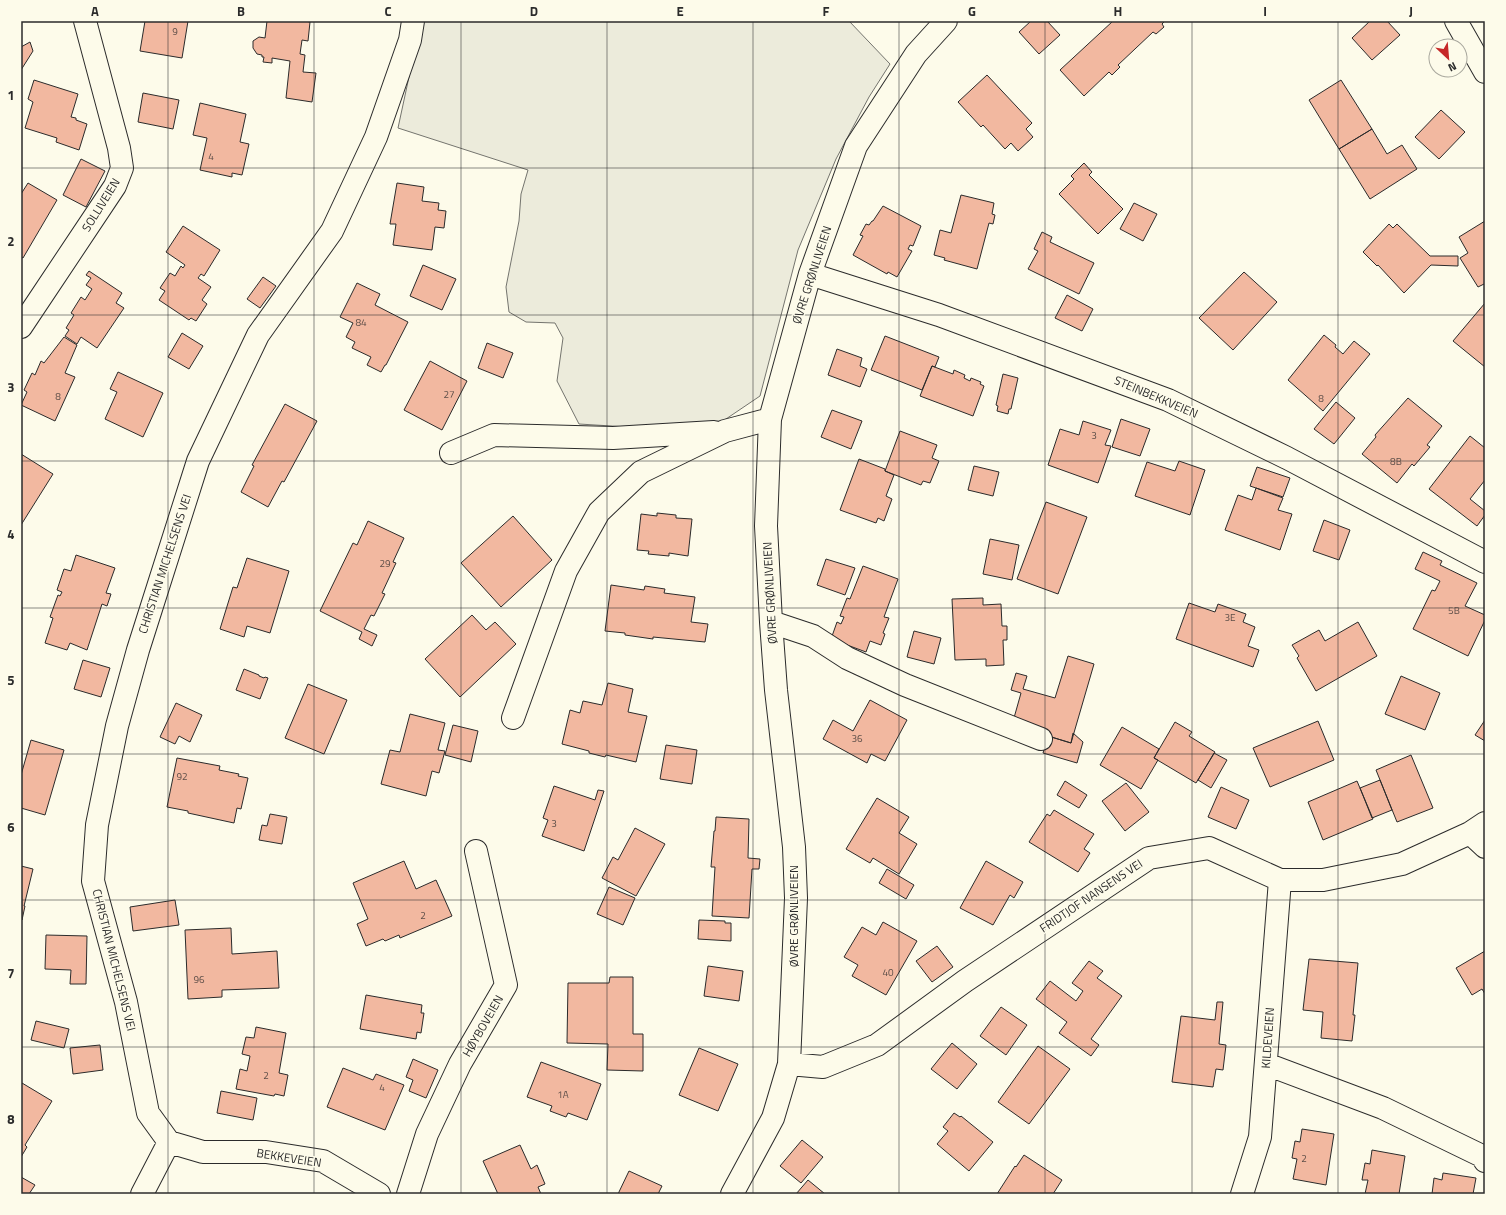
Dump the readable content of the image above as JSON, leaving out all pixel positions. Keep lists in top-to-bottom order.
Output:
{
  "streets": {
    "street": [
      "SOLLIVEIEN",
      "ØVRE GRØNLIVEIEN",
      "STEINBEKKVEIEN",
      "CHRISTIAN MICHELSENS VEI",
      "FRIDTJOF NANSENS VEI",
      "HØYBOVEIEN",
      "KILDEVEIEN",
      "BEKKEVEIEN"
    ]
  },
  "crossings": [
    ["ØVRE GRØNLIVEIEN", "STEINBEKKVEIEN"],
    ["ØVRE GRØNLIVEIEN", "FRIDTJOF NANSENS VEI"],
    ["CHRISTIAN MICHELSENS VEI", "BEKKEVEIEN"],
    ["FRIDTJOF NANSENS VEI", "KILDEVEIEN"]
  ],
  "house_numbers": [
    "9",
    "4",
    "84",
    "27",
    "8",
    "8",
    "3",
    "8B",
    "29",
    "5B",
    "3E",
    "36",
    "92",
    "3",
    "2",
    "40",
    "96",
    "2",
    "4",
    "1A",
    "2"
  ],
  "north": "bottom right",
  "grid": {
    "columns": [
      "A",
      "B",
      "C",
      "D",
      "E",
      "F",
      "G",
      "H",
      "I",
      "J"
    ],
    "rows": [
      "1",
      "2",
      "3",
      "4",
      "5",
      "6",
      "7",
      "8"
    ]
  }
}
